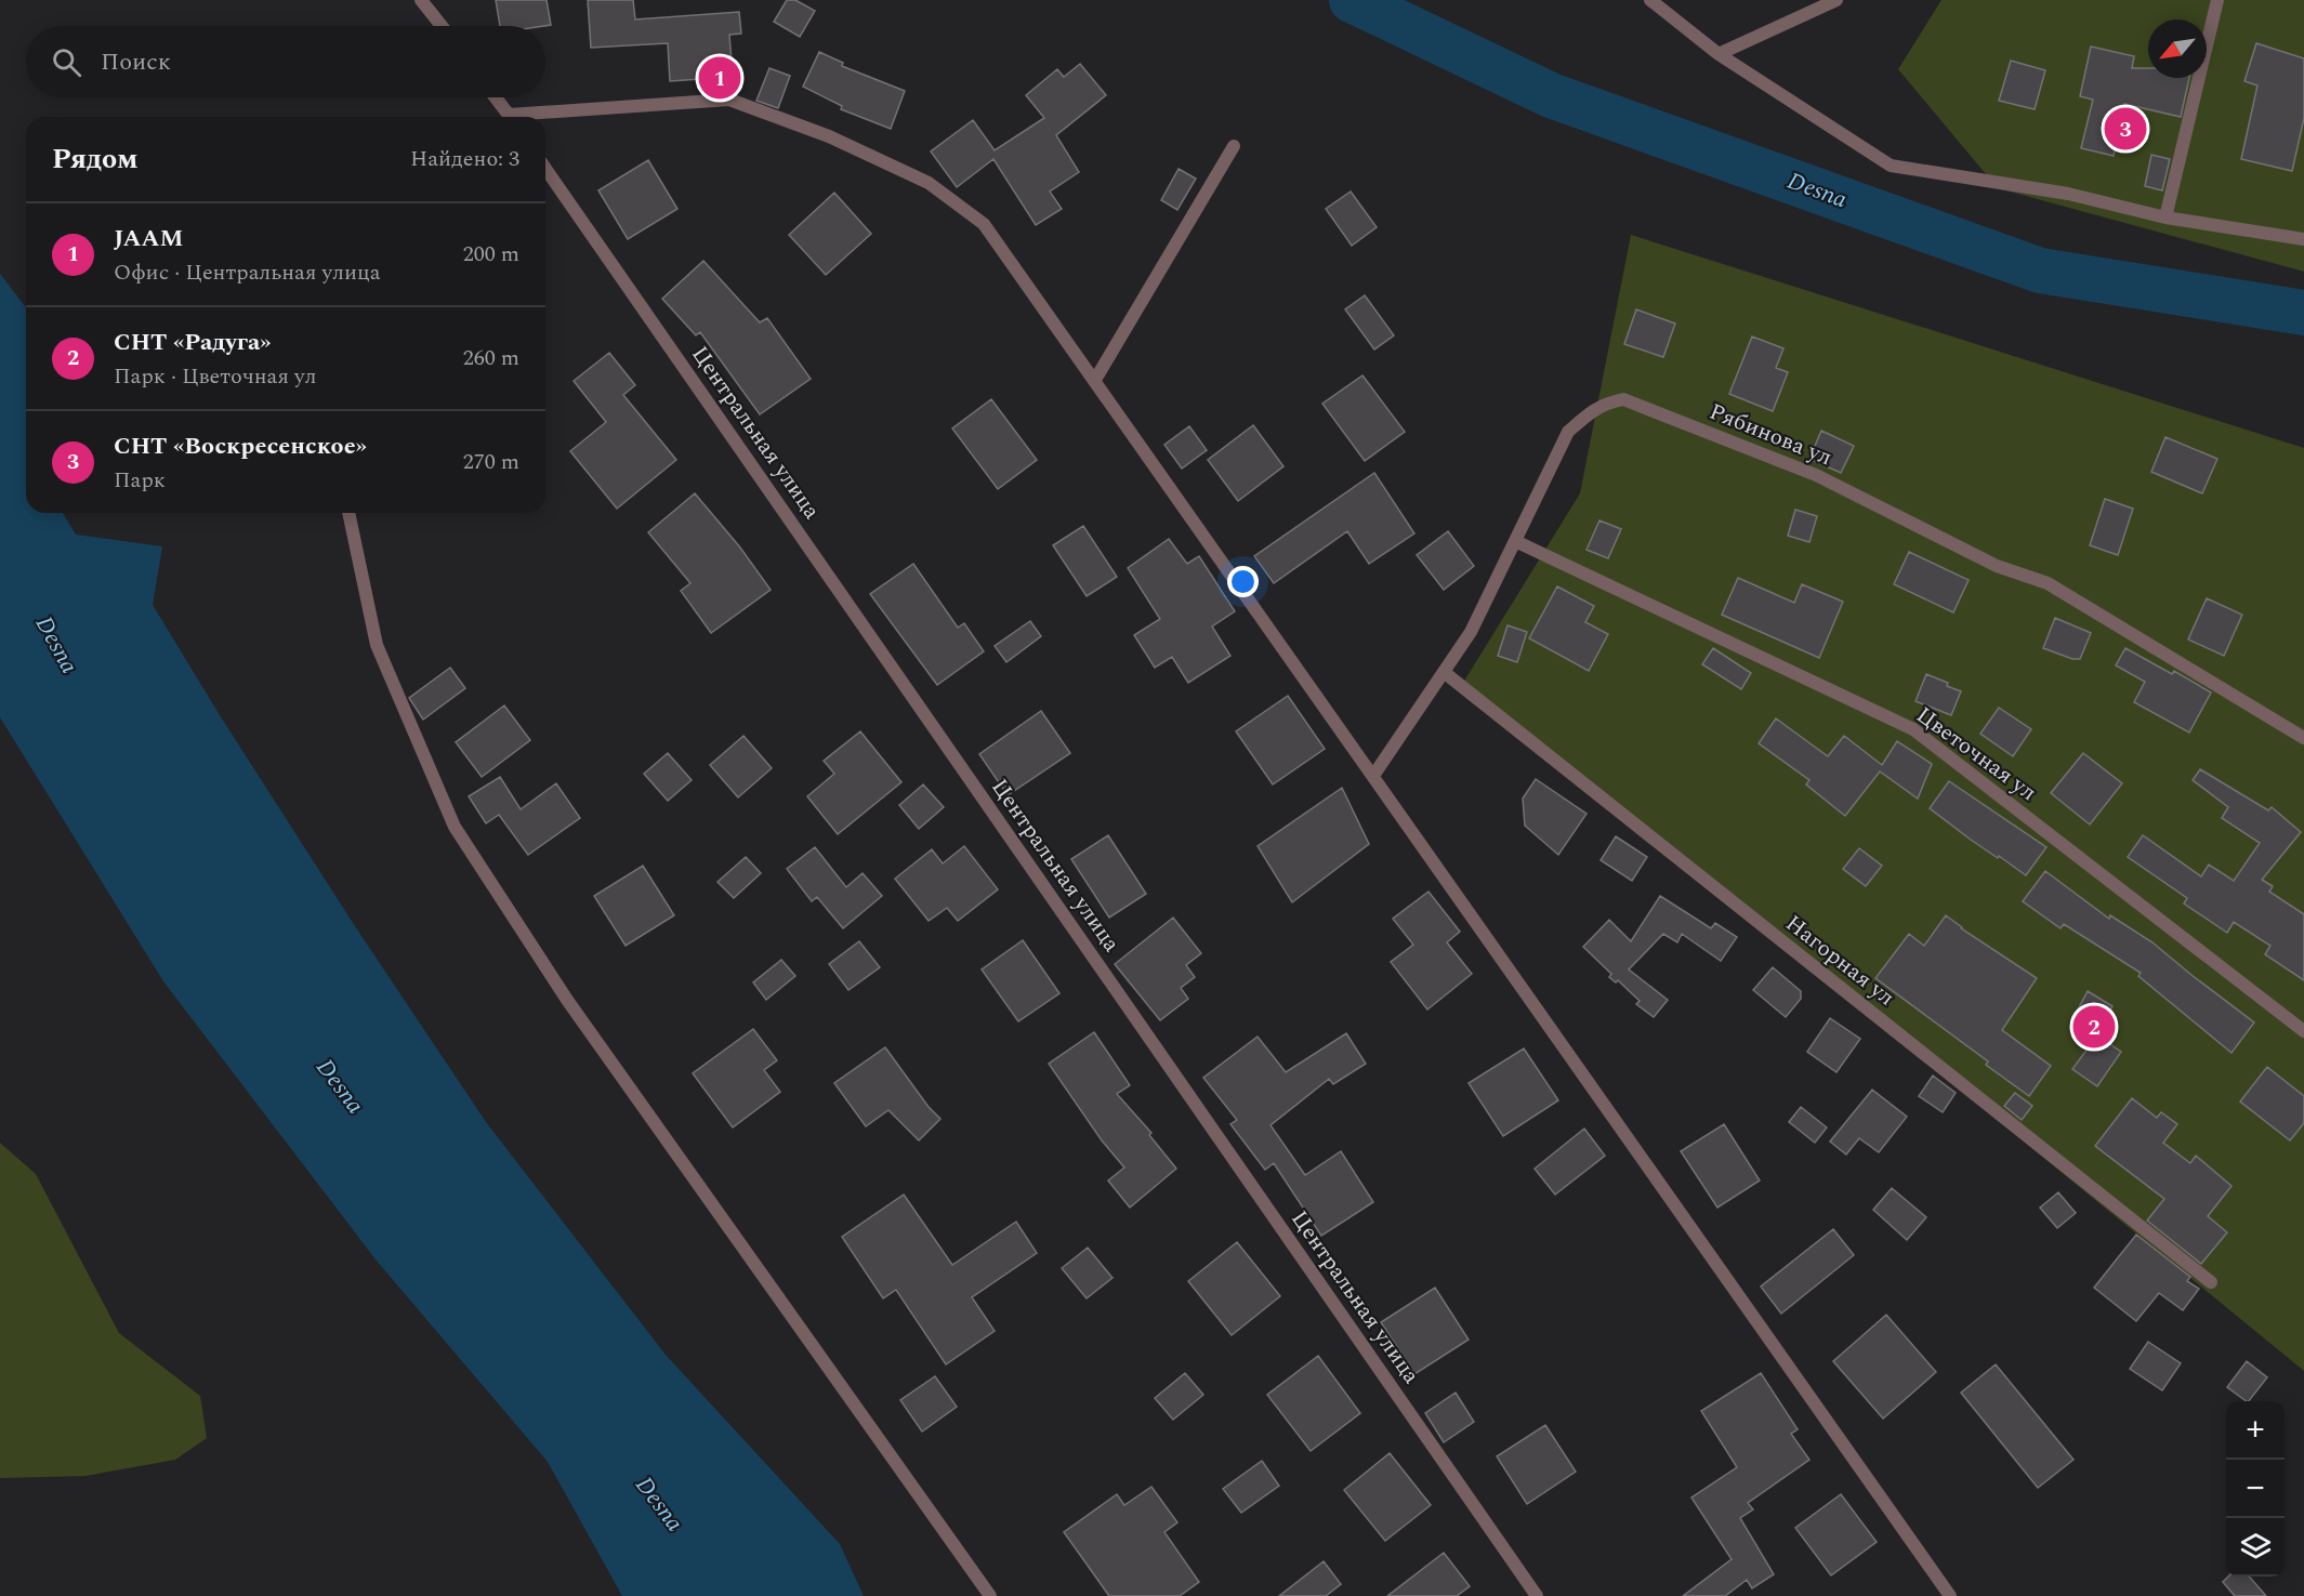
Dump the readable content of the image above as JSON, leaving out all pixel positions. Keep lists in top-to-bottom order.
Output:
{
  "streets": {
    "street": [
      "Центральная улица",
      "Рябинова ул",
      "Цветочная ул",
      "Нагорная ул"
    ]
  },
  "crossings": [
    ["Рябинова ул", "Цветочная ул"],
    ["Рябинова ул", "Нагорная ул"]
  ],
  "water": ["Desna"],
  "north": "bottom left",
  "page": {
    "search": "Поиск",
    "pins": ["1", "3", "2"],
    "heading": ["Рядом", "Найдено: 3"],
    "list": [
      {
        "mark": "1",
        "name": "JAAM",
        "note": "Офис · Центральная улица",
        "value": "200 m"
      },
      {
        "mark": "2",
        "name": "СНТ «Радуга»",
        "note": "Парк · Цветочная ул",
        "value": "260 m"
      },
      {
        "mark": "3",
        "name": "СНТ «Воскресенское»",
        "note": "Парк",
        "value": "270 m"
      }
    ],
    "map_buttons": ["+", "−"]
  }
}
